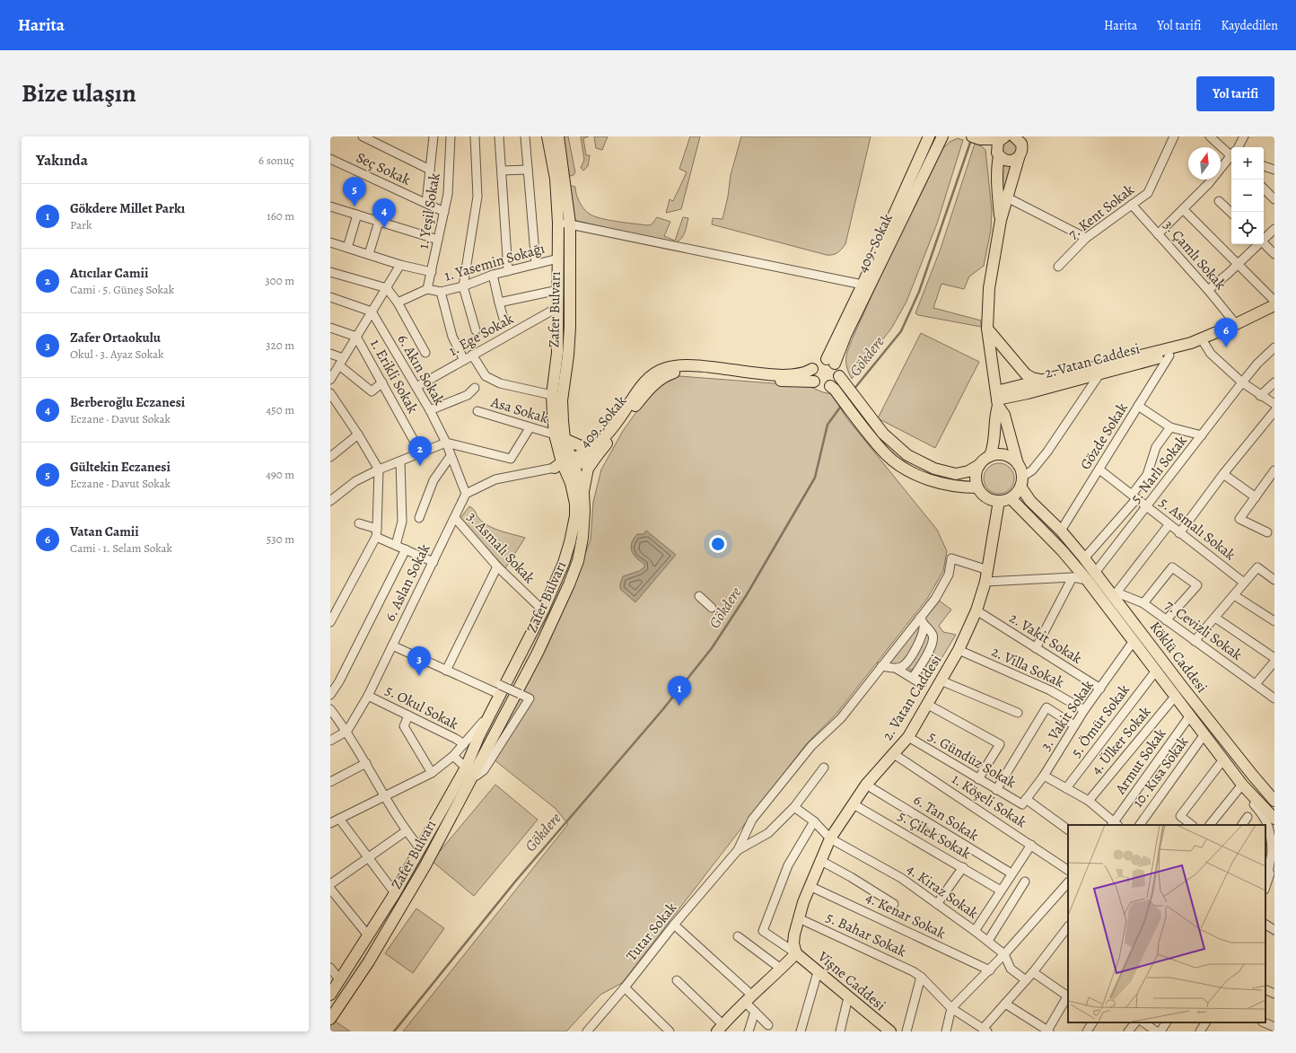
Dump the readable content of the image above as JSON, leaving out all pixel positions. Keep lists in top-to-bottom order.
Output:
{
  "streets": {
    "main road": [
      "409. Sokak",
      "Zafer Bulvarı",
      "2. Vatan Caddesi",
      "Köklü Caddesi",
      "Vişne Caddesi"
    ],
    "street": [
      "Seç Sokak",
      "1. Yeşil Sokak",
      "7. Kent Sokak",
      "3. Çamlı Sokak",
      "1. Yasemin Sokağı",
      "1. Ege Sokak",
      "6. Akın Sokak",
      "1. Erikli Sokak",
      "Asa Sokak",
      "Gözde Sokak",
      "5. Narlı Sokak",
      "5. Asmalı Sokak",
      "3. Asmalı Sokak",
      "6. Aslan Sokak",
      "7. Cevizli Sokak",
      "2. Vakit Sokak",
      "2. Villa Sokak",
      "5. Okul Sokak",
      "3. Vakit Sokak",
      "5. Ömür Sokak",
      "4. Ülker Sokak",
      "5. Gündüz Sokak",
      "Armut Sokak",
      "10. Kısa Sokak",
      "1. Köşeli Sokak",
      "6. Tan Sokak",
      "5. Çilek Sokak",
      "4. Kiraz Sokak",
      "4. Kenar Sokak",
      "Tutar Sokak",
      "5. Bahar Sokak"
    ]
  },
  "crossings": [
    ["Seç Sokak", "1. Yeşil Sokak"],
    ["1. Yeşil Sokak", "1. Yasemin Sokağı"],
    ["7. Kent Sokak", "3. Çamlı Sokak"],
    ["409. Sokak", "Zafer Bulvarı"],
    ["3. Çamlı Sokak", "2. Vatan Caddesi"],
    ["1. Yasemin Sokağı", "Zafer Bulvarı"],
    ["Zafer Bulvarı", "1. Ege Sokak"],
    ["Zafer Bulvarı", "Asa Sokak"],
    ["Zafer Bulvarı", "3. Asmalı Sokak"],
    ["1. Ege Sokak", "6. Akın Sokak"],
    ["2. Vatan Caddesi", "Gözde Sokak"],
    ["2. Vatan Caddesi", "2. Vakit Sokak"],
    ["2. Vatan Caddesi", "Köklü Caddesi"],
    ["2. Vatan Caddesi", "2. Villa Sokak"],
    ["2. Vatan Caddesi", "5. Gündüz Sokak"],
    ["2. Vatan Caddesi", "1. Köşeli Sokak"],
    ["2. Vatan Caddesi", "6. Tan Sokak"],
    ["2. Vatan Caddesi", "5. Çilek Sokak"],
    ["2. Vatan Caddesi", "4. Kiraz Sokak"],
    ["2. Vatan Caddesi", "4. Kenar Sokak"],
    ["2. Vatan Caddesi", "5. Bahar Sokak"],
    ["2. Vatan Caddesi", "Vişne Caddesi"],
    ["Gözde Sokak", "5. Asmalı Sokak"],
    ["Gözde Sokak", "Köklü Caddesi"],
    ["5. Narlı Sokak", "5. Asmalı Sokak"],
    ["5. Narlı Sokak", "Köklü Caddesi"],
    ["3. Asmalı Sokak", "6. Aslan Sokak"],
    ["6. Aslan Sokak", "5. Okul Sokak"],
    ["7. Cevizli Sokak", "Köklü Caddesi"],
    ["2. Vakit Sokak", "3. Vakit Sokak"],
    ["Köklü Caddesi", "3. Vakit Sokak"],
    ["Köklü Caddesi", "5. Ömür Sokak"],
    ["Köklü Caddesi", "4. Ülker Sokak"],
    ["Köklü Caddesi", "Armut Sokak"],
    ["Köklü Caddesi", "10. Kısa Sokak"],
    ["2. Villa Sokak", "3. Vakit Sokak"],
    ["3. Vakit Sokak", "5. Gündüz Sokak"]
  ],
  "water": ["Gökdere"],
  "north": "top",
  "page": {
    "header": "Harita",
    "nav": ["Harita", "Yol tarifi", "Kaydedilen"],
    "title": "Bize ulaşın",
    "buttons": "Yol tarifi",
    "heading": ["Yakında", "6 sonuç"],
    "map_buttons": ["+", "−"],
    "pins": [
      "5",
      "4",
      "6",
      "2",
      "3",
      "1"
    ],
    "list": [
      {
        "mark": "1",
        "name": "Gökdere Millet Parkı",
        "note": "Park",
        "value": "160 m"
      },
      {
        "mark": "2",
        "name": "Atıcılar Camii",
        "note": "Cami · 5. Güneş Sokak",
        "value": "300 m"
      },
      {
        "mark": "3",
        "name": "Zafer Ortaokulu",
        "note": "Okul · 3. Ayaz Sokak",
        "value": "320 m"
      },
      {
        "mark": "4",
        "name": "Berberoğlu Eczanesi",
        "note": "Eczane · Davut Sokak",
        "value": "450 m"
      },
      {
        "mark": "5",
        "name": "Gültekin Eczanesi",
        "note": "Eczane · Davut Sokak",
        "value": "490 m"
      },
      {
        "mark": "6",
        "name": "Vatan Camii",
        "note": "Cami · 1. Selam Sokak",
        "value": "530 m"
      }
    ]
  }
}
